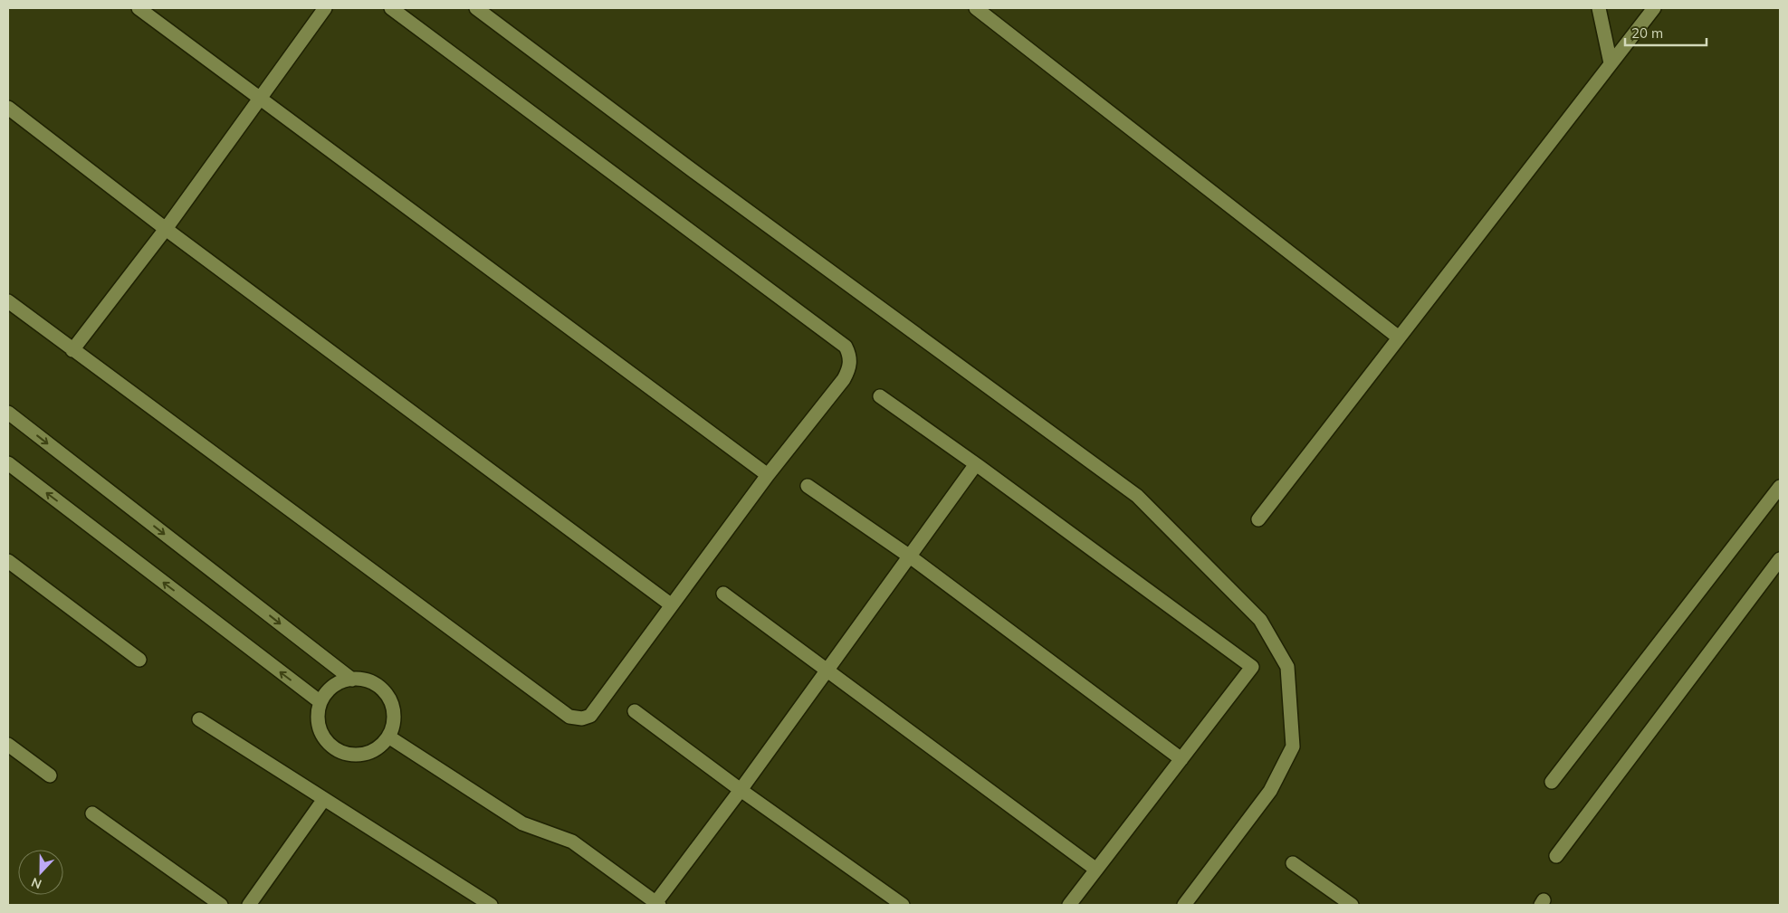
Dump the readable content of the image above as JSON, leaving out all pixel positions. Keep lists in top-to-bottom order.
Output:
{
  "scale_bar": "20 m",
  "north": "bottom"
}
